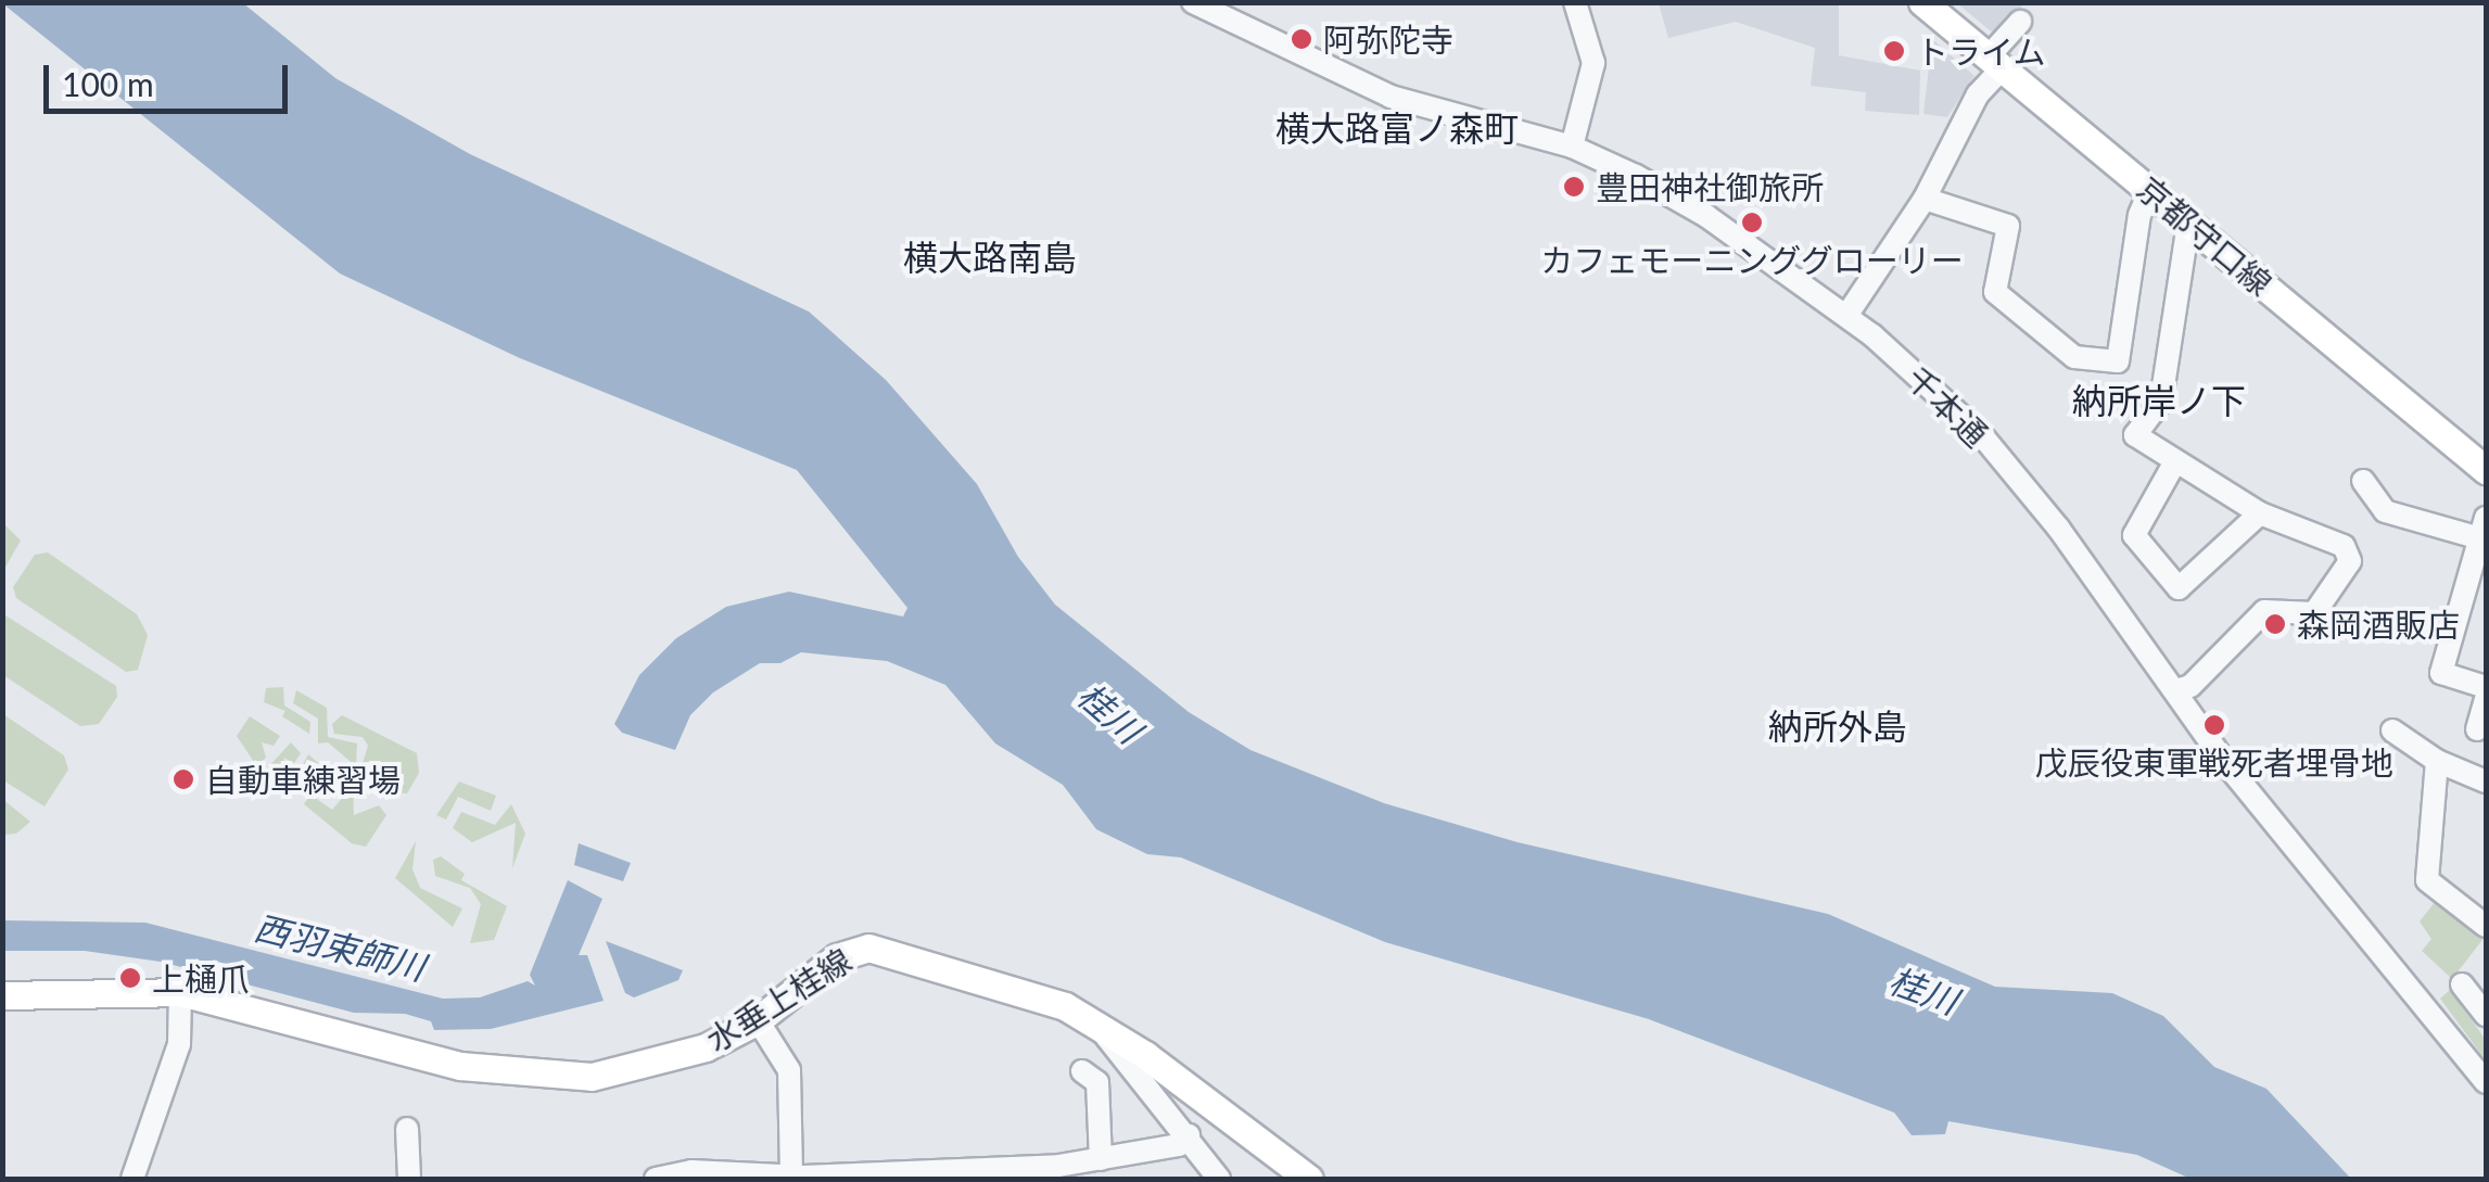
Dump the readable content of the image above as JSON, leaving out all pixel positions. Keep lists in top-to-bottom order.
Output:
{
  "streets": {
    "main road": ["京都守口線", "水垂上桂線"],
    "street": ["千本通"]
  },
  "districts": [
    "横大路富ノ森町",
    "横大路南島",
    "納所岸ノ下",
    "納所外島"
  ],
  "water": ["桂川", "西羽束師川"],
  "places": [
    "阿弥陀寺",
    "トライム",
    "豊田神社御旅所",
    "カフェモーニンググローリー",
    "森岡酒販店",
    "戊辰役東軍戦死者埋骨地",
    "自動車練習場",
    "上樋爪"
  ],
  "scale_bar": "100 m"
}
